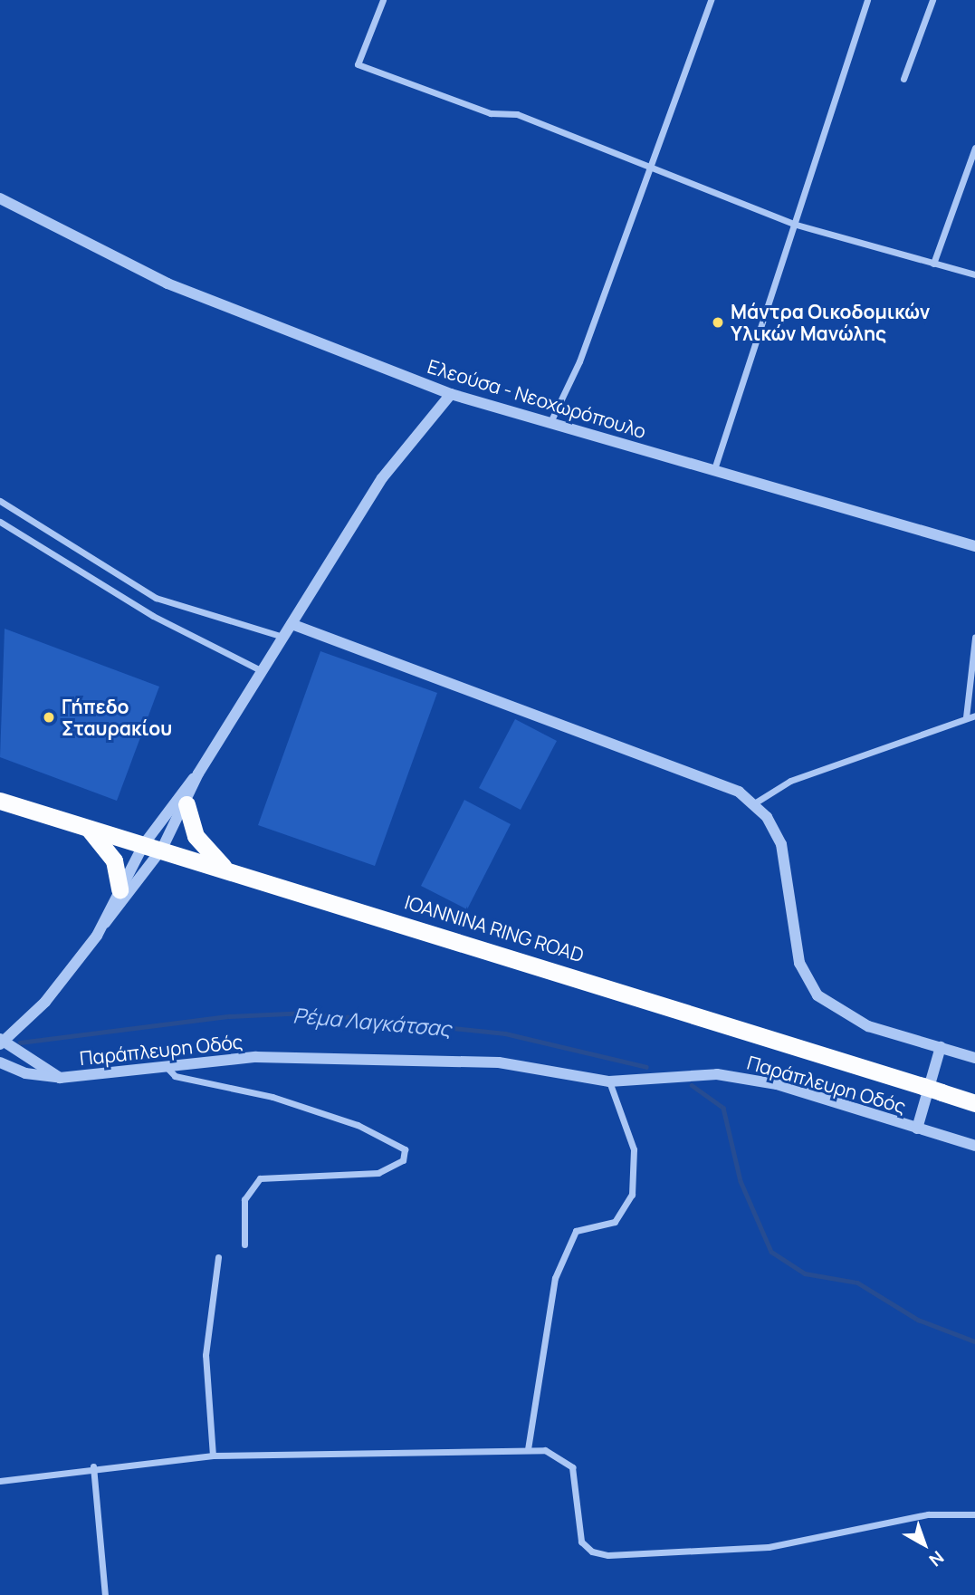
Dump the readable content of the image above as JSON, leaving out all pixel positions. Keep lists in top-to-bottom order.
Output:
{
  "streets": {
    "highway": ["IOANNINA RING ROAD"],
    "street": ["Ελεούσα - Νεοχωρόπουλο", "Παράπλευρη Οδός"]
  },
  "water": ["Ρέμα Λαγκάτσας"],
  "places": ["Μάντρα Οικοδομικών Υλικών Μανώλης", "Γήπεδο Σταυρακίου"],
  "north": "bottom right"
}
